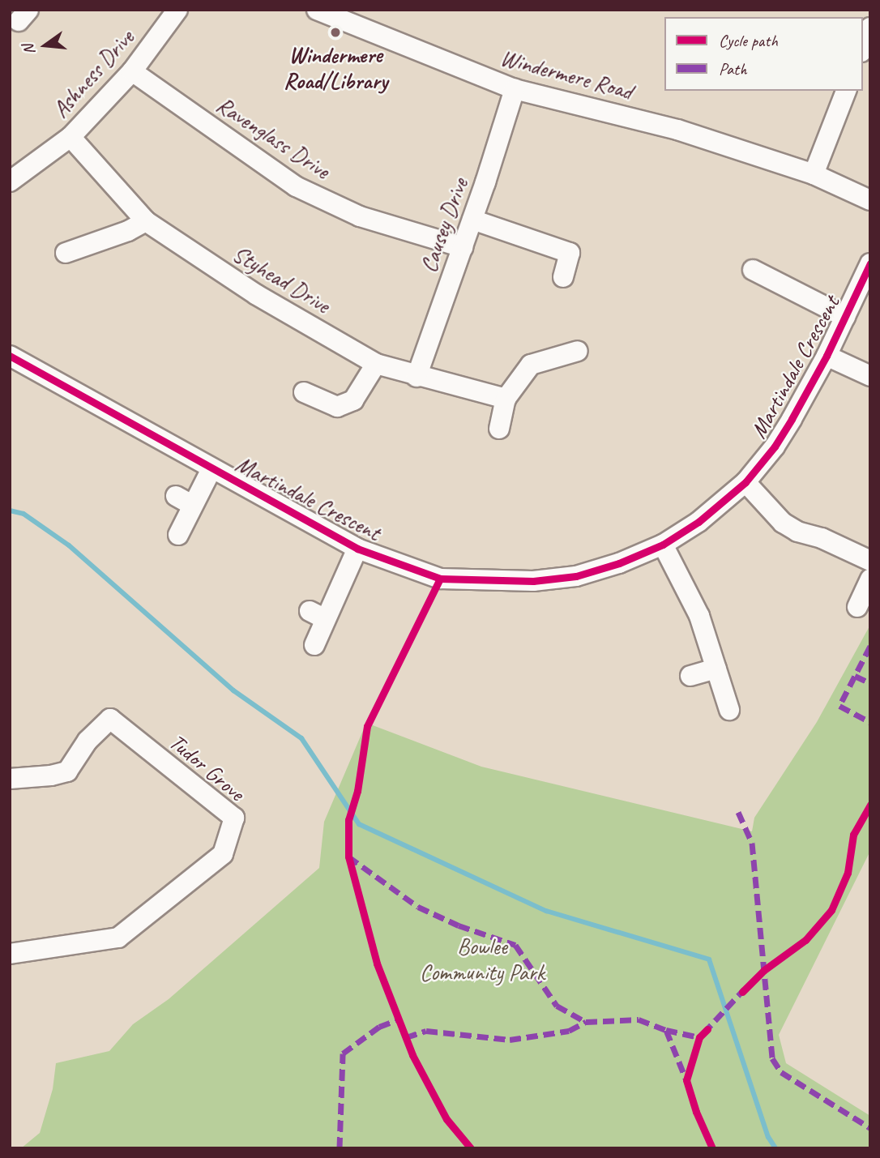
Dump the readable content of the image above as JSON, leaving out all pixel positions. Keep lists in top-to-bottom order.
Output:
{
  "streets": {
    "street": [
      "Ashness Drive",
      "Windermere Road",
      "Ravenglass Drive",
      "Causey Drive",
      "Styhead Drive",
      "Martindale Crescent",
      "Tudor Grove"
    ]
  },
  "crossings": [
    ["Ashness Drive", "Ravenglass Drive"],
    ["Ashness Drive", "Styhead Drive"],
    ["Windermere Road", "Causey Drive"],
    ["Ravenglass Drive", "Causey Drive"],
    ["Causey Drive", "Styhead Drive"]
  ],
  "parks": ["Bowlee Community Park"],
  "places": ["Windermere Road/Library"],
  "legend": ["Cycle path", "Path"],
  "north": "left"
}
